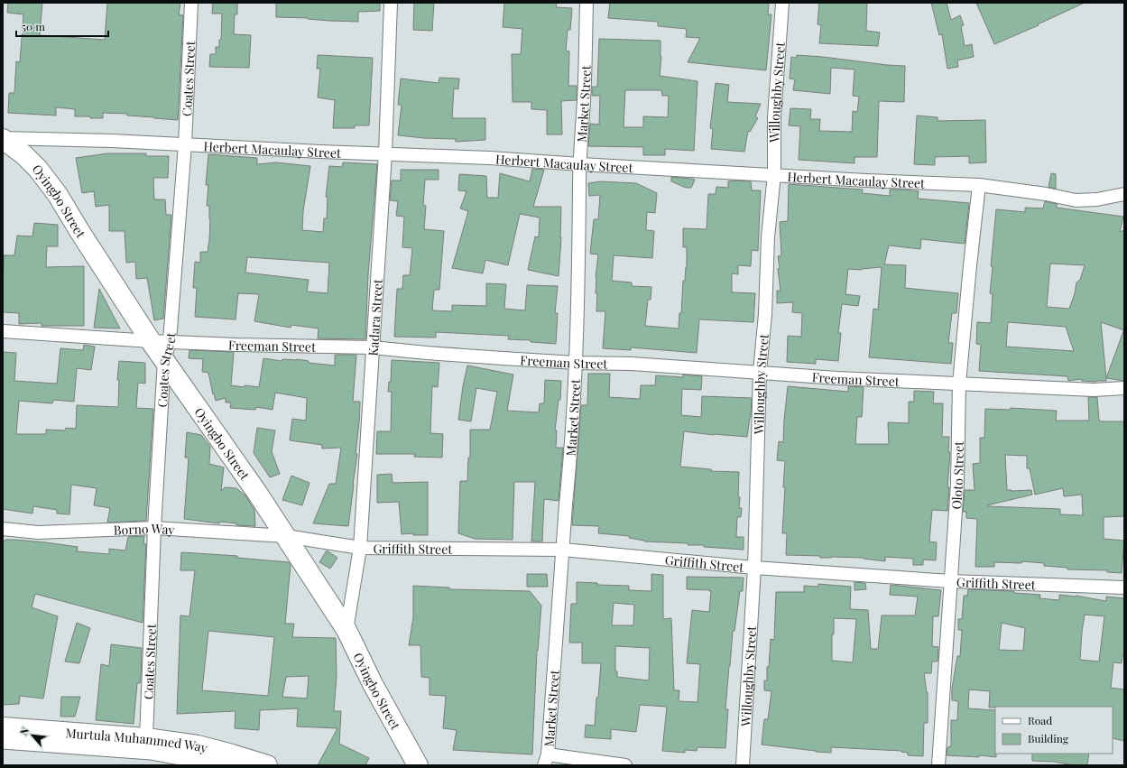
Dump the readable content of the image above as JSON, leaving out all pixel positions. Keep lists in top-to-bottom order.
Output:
{
  "streets": {
    "highway": ["Oyingbo Street", "Murtula Muhammed Way"],
    "street": [
      "Coates Street",
      "Willoughby Street",
      "Market Street",
      "Herbert Macaulay Street",
      "Kadara Street",
      "Freeman Street",
      "Oloto Street",
      "Borno Way",
      "Griffith Street"
    ]
  },
  "crossings": [
    ["Coates Street", "Herbert Macaulay Street"],
    ["Coates Street", "Oyingbo Street"],
    ["Coates Street", "Freeman Street"],
    ["Coates Street", "Borno Way"],
    ["Coates Street", "Murtula Muhammed Way"],
    ["Willoughby Street", "Herbert Macaulay Street"],
    ["Willoughby Street", "Freeman Street"],
    ["Willoughby Street", "Griffith Street"],
    ["Market Street", "Herbert Macaulay Street"],
    ["Market Street", "Freeman Street"],
    ["Market Street", "Griffith Street"],
    ["Herbert Macaulay Street", "Oyingbo Street"],
    ["Herbert Macaulay Street", "Kadara Street"],
    ["Herbert Macaulay Street", "Oloto Street"],
    ["Oyingbo Street", "Kadara Street"],
    ["Oyingbo Street", "Freeman Street"],
    ["Oyingbo Street", "Borno Way"],
    ["Oyingbo Street", "Griffith Street"],
    ["Kadara Street", "Freeman Street"],
    ["Kadara Street", "Griffith Street"],
    ["Freeman Street", "Oloto Street"],
    ["Oloto Street", "Griffith Street"],
    ["Borno Way", "Griffith Street"]
  ],
  "legend": ["Road", "Building"],
  "scale_bar": "50 m",
  "north": "top left"
}
